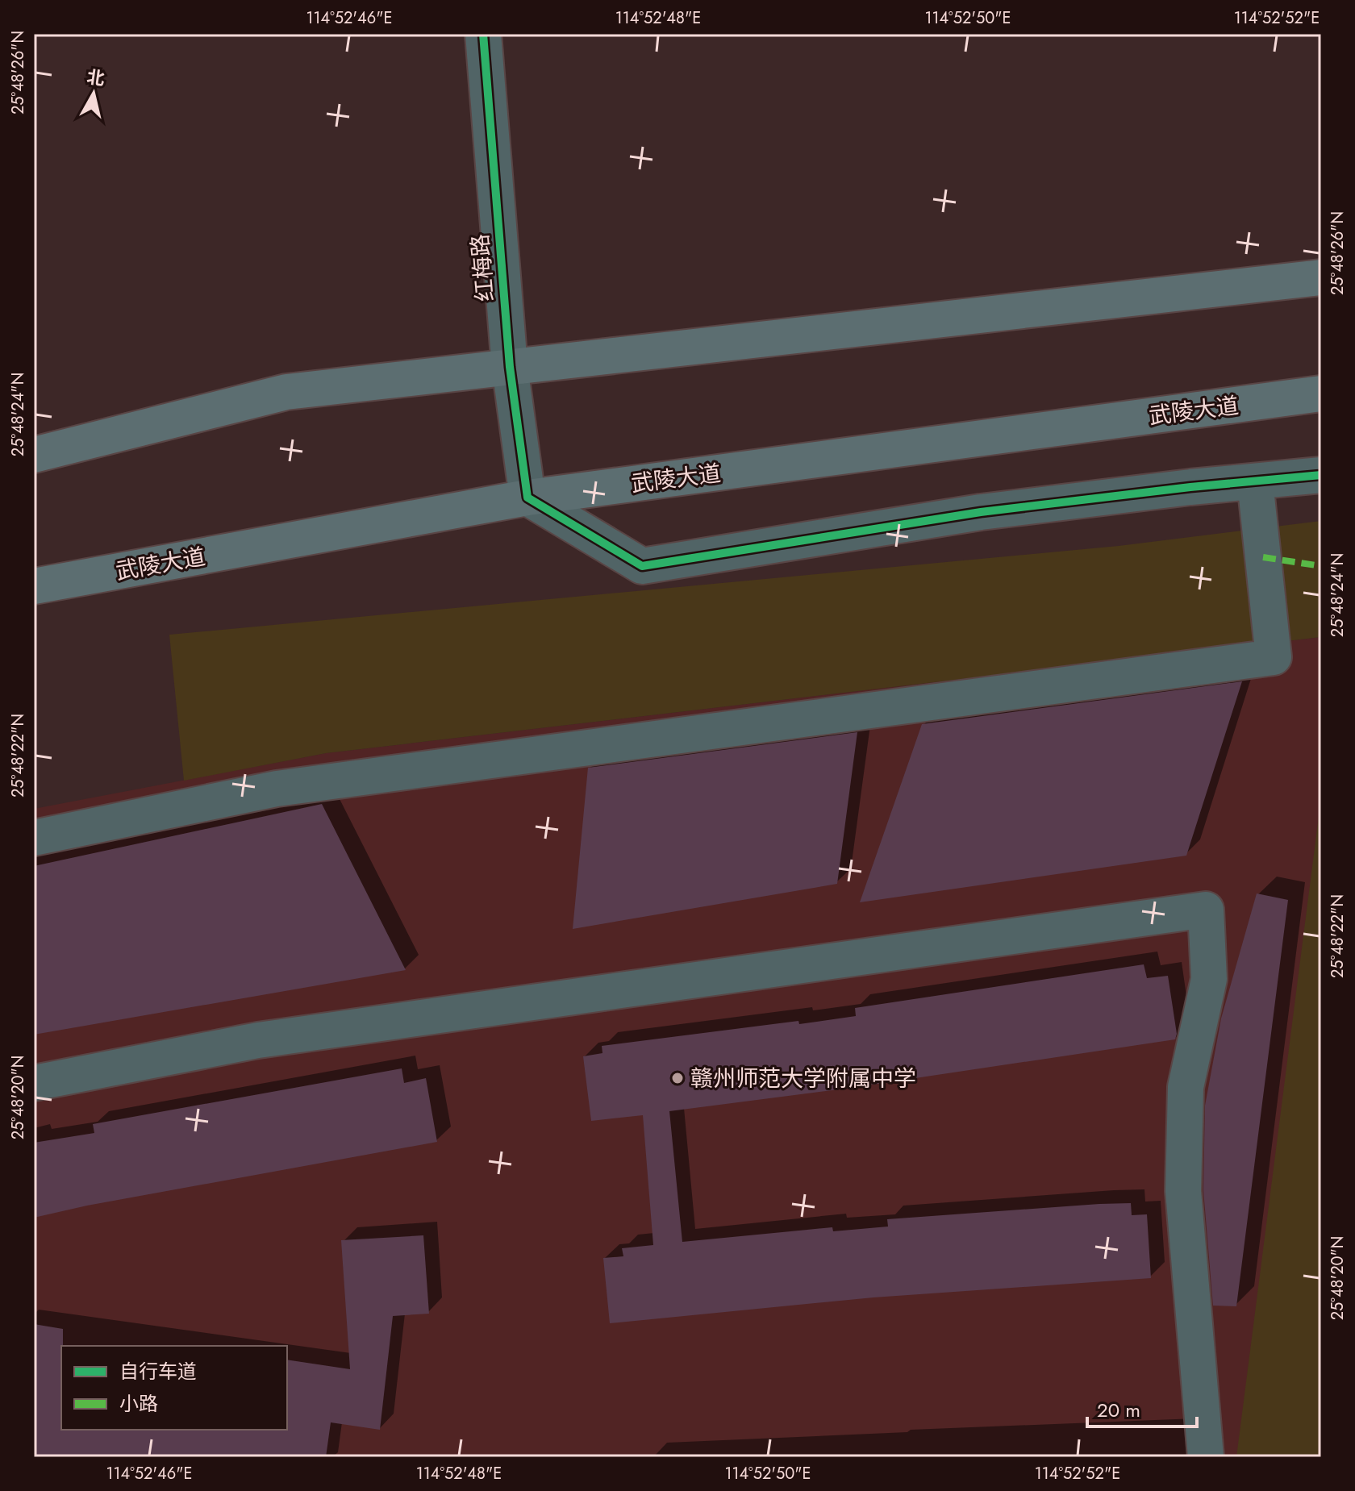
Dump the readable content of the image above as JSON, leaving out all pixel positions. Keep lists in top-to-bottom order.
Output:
{
  "streets": {
    "main road": ["武陵大道"],
    "street": ["红梅路"]
  },
  "crossings": [
    ["红梅路", "武陵大道"]
  ],
  "places": ["赣州师范大学附属中学"],
  "legend": ["自行车道", "小路"],
  "scale_bar": "20 m",
  "north": "top",
  "coordinates": [
    "114°52'46\"E",
    "114°52'48\"E",
    "114°52'50\"E",
    "114°52'52\"E",
    "25°48'26\"N",
    "25°48'24\"N",
    "25°48'22\"N",
    "25°48'20\"N"
  ]
}
